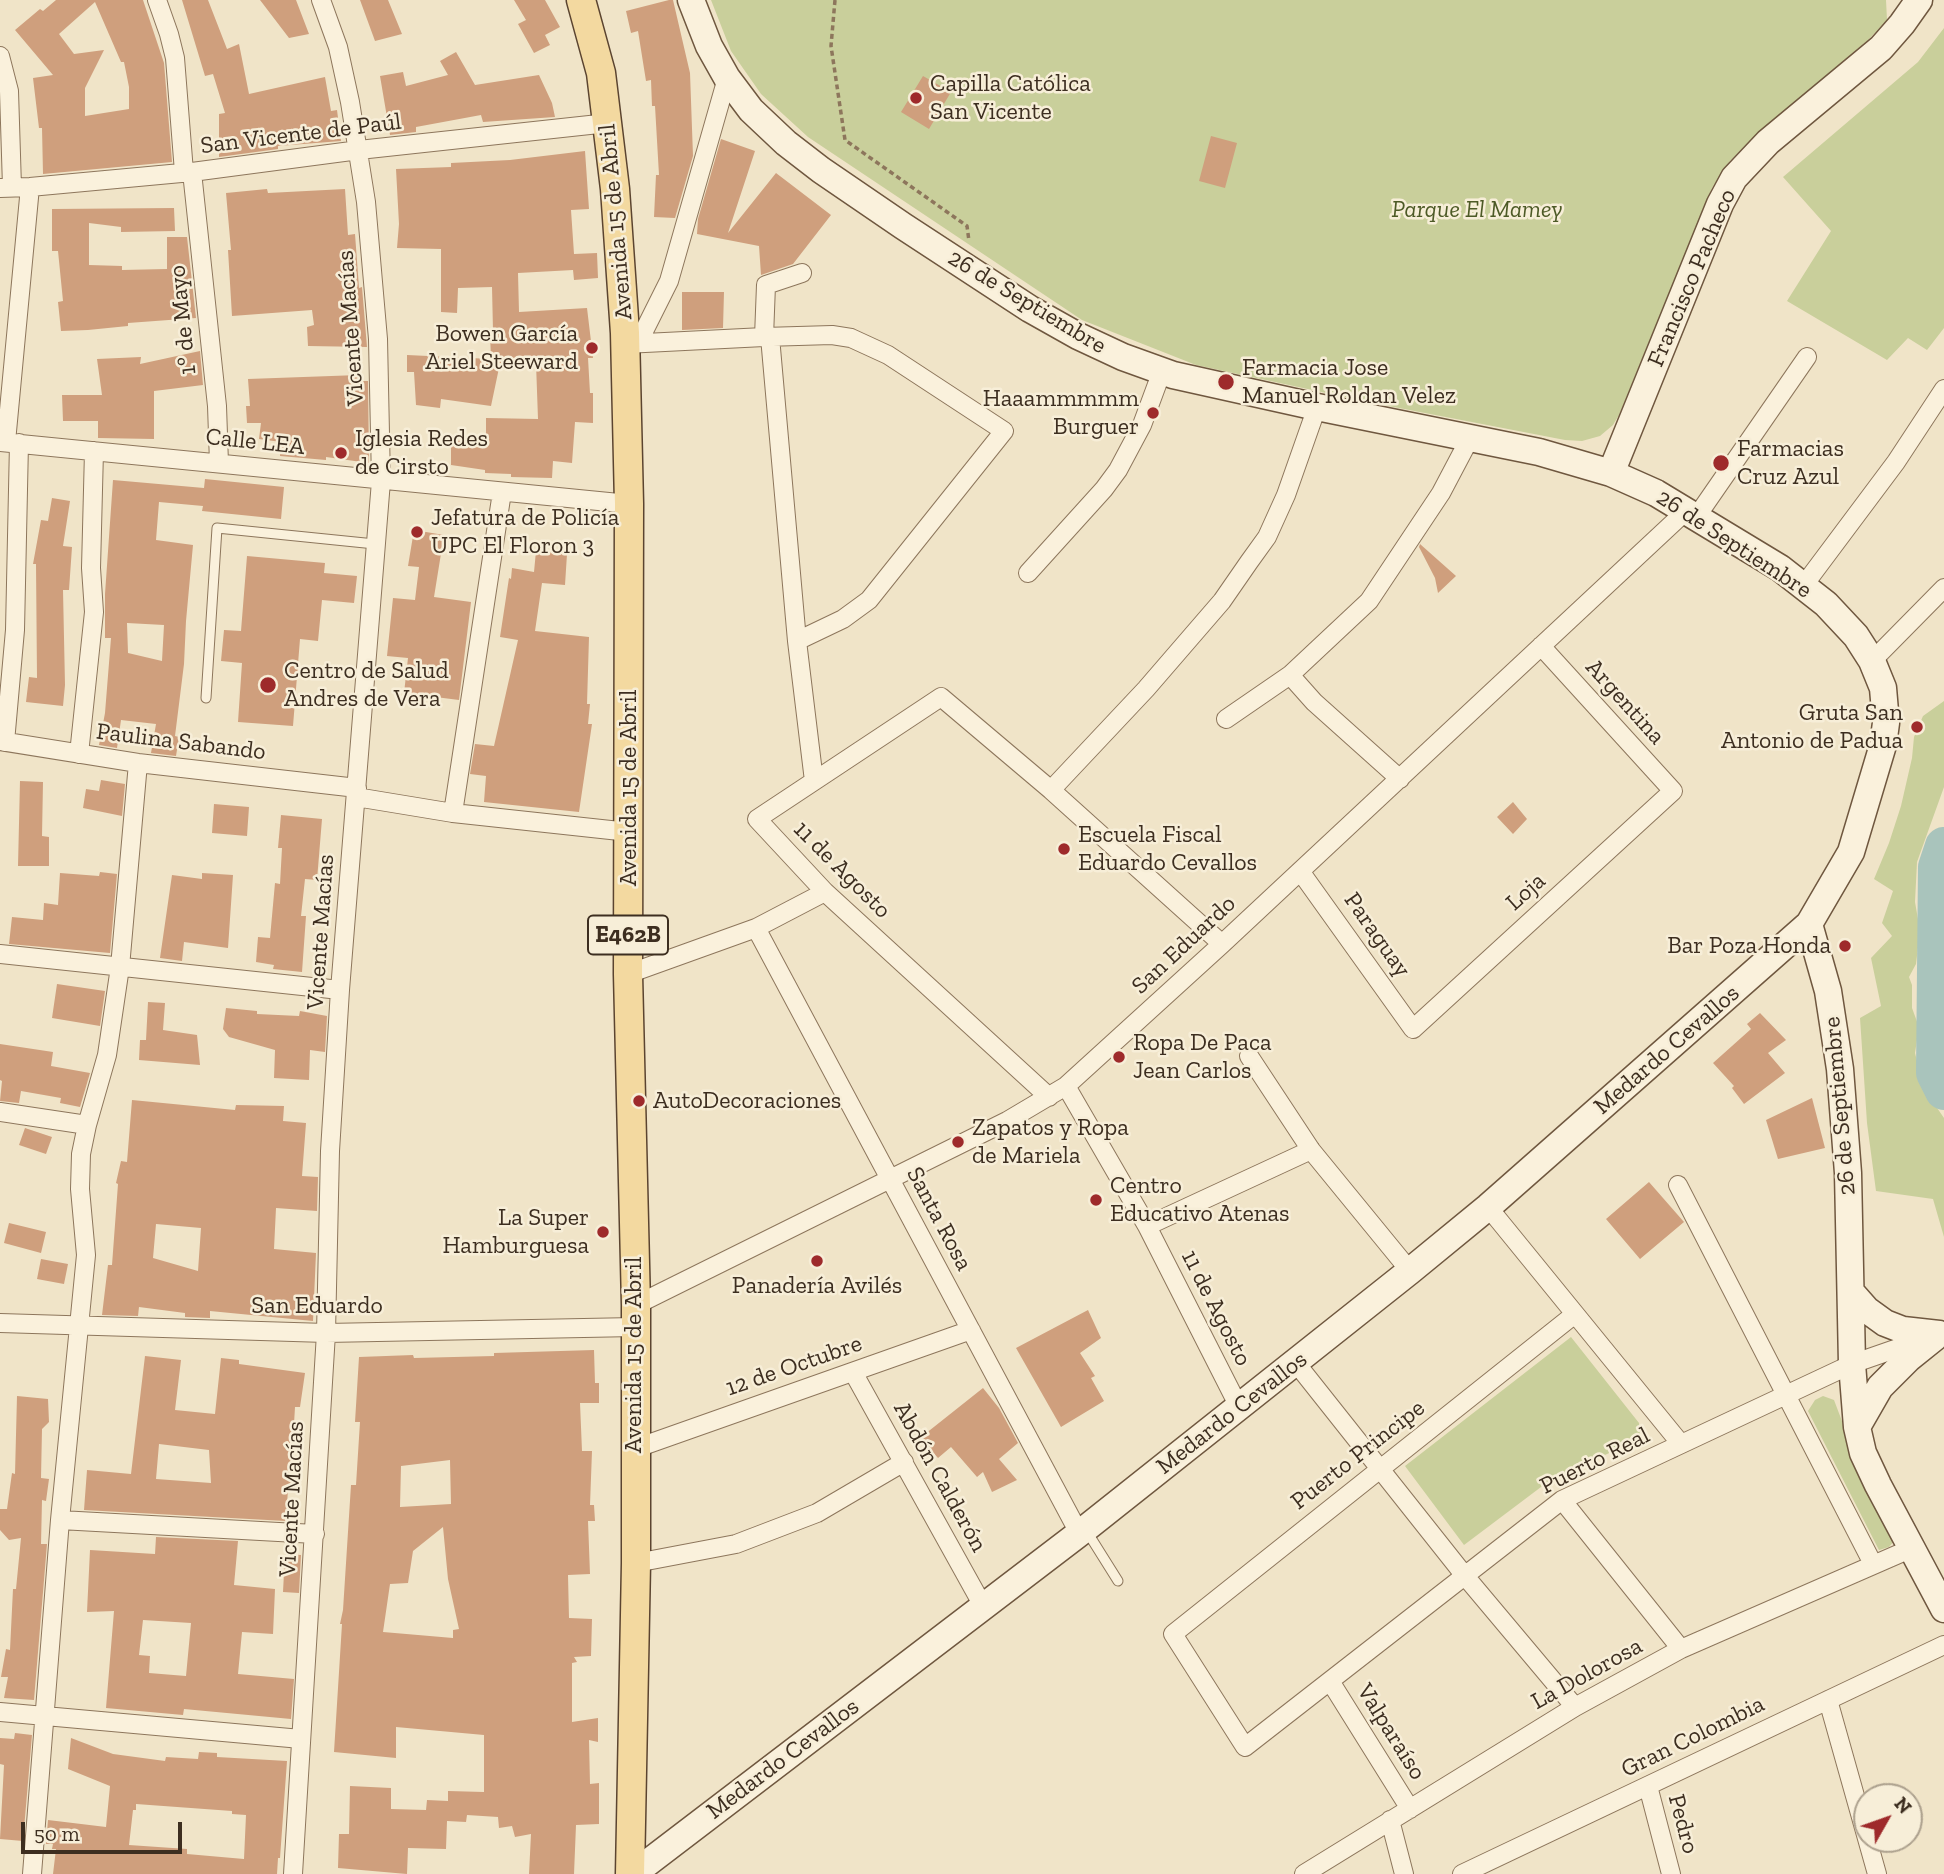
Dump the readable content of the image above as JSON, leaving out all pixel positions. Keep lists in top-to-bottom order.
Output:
{
  "streets": {
    "main road": ["Avenida 15 de Abril", "E462B"],
    "street": [
      "San Vicente de Paúl",
      "Francisco Pacheco",
      "26 de Septiembre",
      "1º de Mayo",
      "Vicente Macías",
      "Calle LEA",
      "Argentina",
      "Paulina Sabando",
      "11 de Agosto",
      "Loja",
      "Paraguay",
      "San Eduardo",
      "Medardo Cevallos",
      "Santa Rosa",
      "12 de Octubre",
      "Puerto Principe",
      "Puerto Real",
      "Abdón Calderón",
      "La Dolorosa",
      "Valparaíso",
      "Gran Colombia",
      "Pedro"
    ]
  },
  "crossings": [
    ["San Vicente de Paúl", "Avenida 15 de Abril"],
    ["San Vicente de Paúl", "1º de Mayo"],
    ["San Vicente de Paúl", "Vicente Macías"],
    ["Avenida 15 de Abril", "Calle LEA"],
    ["Avenida 15 de Abril", "Paulina Sabando"],
    ["Avenida 15 de Abril", "San Eduardo"],
    ["Avenida 15 de Abril", "Medardo Cevallos"],
    ["Avenida 15 de Abril", "12 de Octubre"],
    ["Francisco Pacheco", "26 de Septiembre"],
    ["26 de Septiembre", "San Eduardo"],
    ["26 de Septiembre", "Medardo Cevallos"],
    ["26 de Septiembre", "Puerto Real"],
    ["26 de Septiembre", "La Dolorosa"],
    ["1º de Mayo", "Calle LEA"],
    ["Vicente Macías", "Calle LEA"],
    ["Vicente Macías", "Paulina Sabando"],
    ["Vicente Macías", "San Eduardo"],
    ["Argentina", "Loja"],
    ["Argentina", "San Eduardo"],
    ["11 de Agosto", "San Eduardo"],
    ["11 de Agosto", "Medardo Cevallos"],
    ["Loja", "Paraguay"],
    ["Paraguay", "San Eduardo"],
    ["San Eduardo", "Santa Rosa"],
    ["Medardo Cevallos", "Santa Rosa"],
    ["Medardo Cevallos", "Abdón Calderón"],
    ["Santa Rosa", "12 de Octubre"],
    ["12 de Octubre", "Abdón Calderón"],
    ["Puerto Principe", "Puerto Real"],
    ["Puerto Real", "Valparaíso"],
    ["La Dolorosa", "Valparaíso"],
    ["Gran Colombia", "Pedro"]
  ],
  "parks": ["Parque El Mamey"],
  "places": [
    "Capilla Católica San Vicente",
    "Bowen García Ariel Steeward",
    "Farmacia Jose Manuel Roldan Velez",
    "Haaammmmm Burguer",
    "Iglesia Redes de Cirsto",
    "Farmacias Cruz Azul",
    "Jefatura de Policía UPC El Floron 3",
    "Centro de Salud Andres de Vera",
    "Gruta San Antonio de Padua",
    "Escuela Fiscal Eduardo Cevallos",
    "Bar Poza Honda",
    "Ropa De Paca Jean Carlos",
    "AutoDecoraciones",
    "Zapatos y Ropa de Mariela",
    "Centro Educativo Atenas",
    "La Super Hamburguesa",
    "Panadería Avilés"
  ],
  "scale_bar": "50 m",
  "north": "top right"
}
